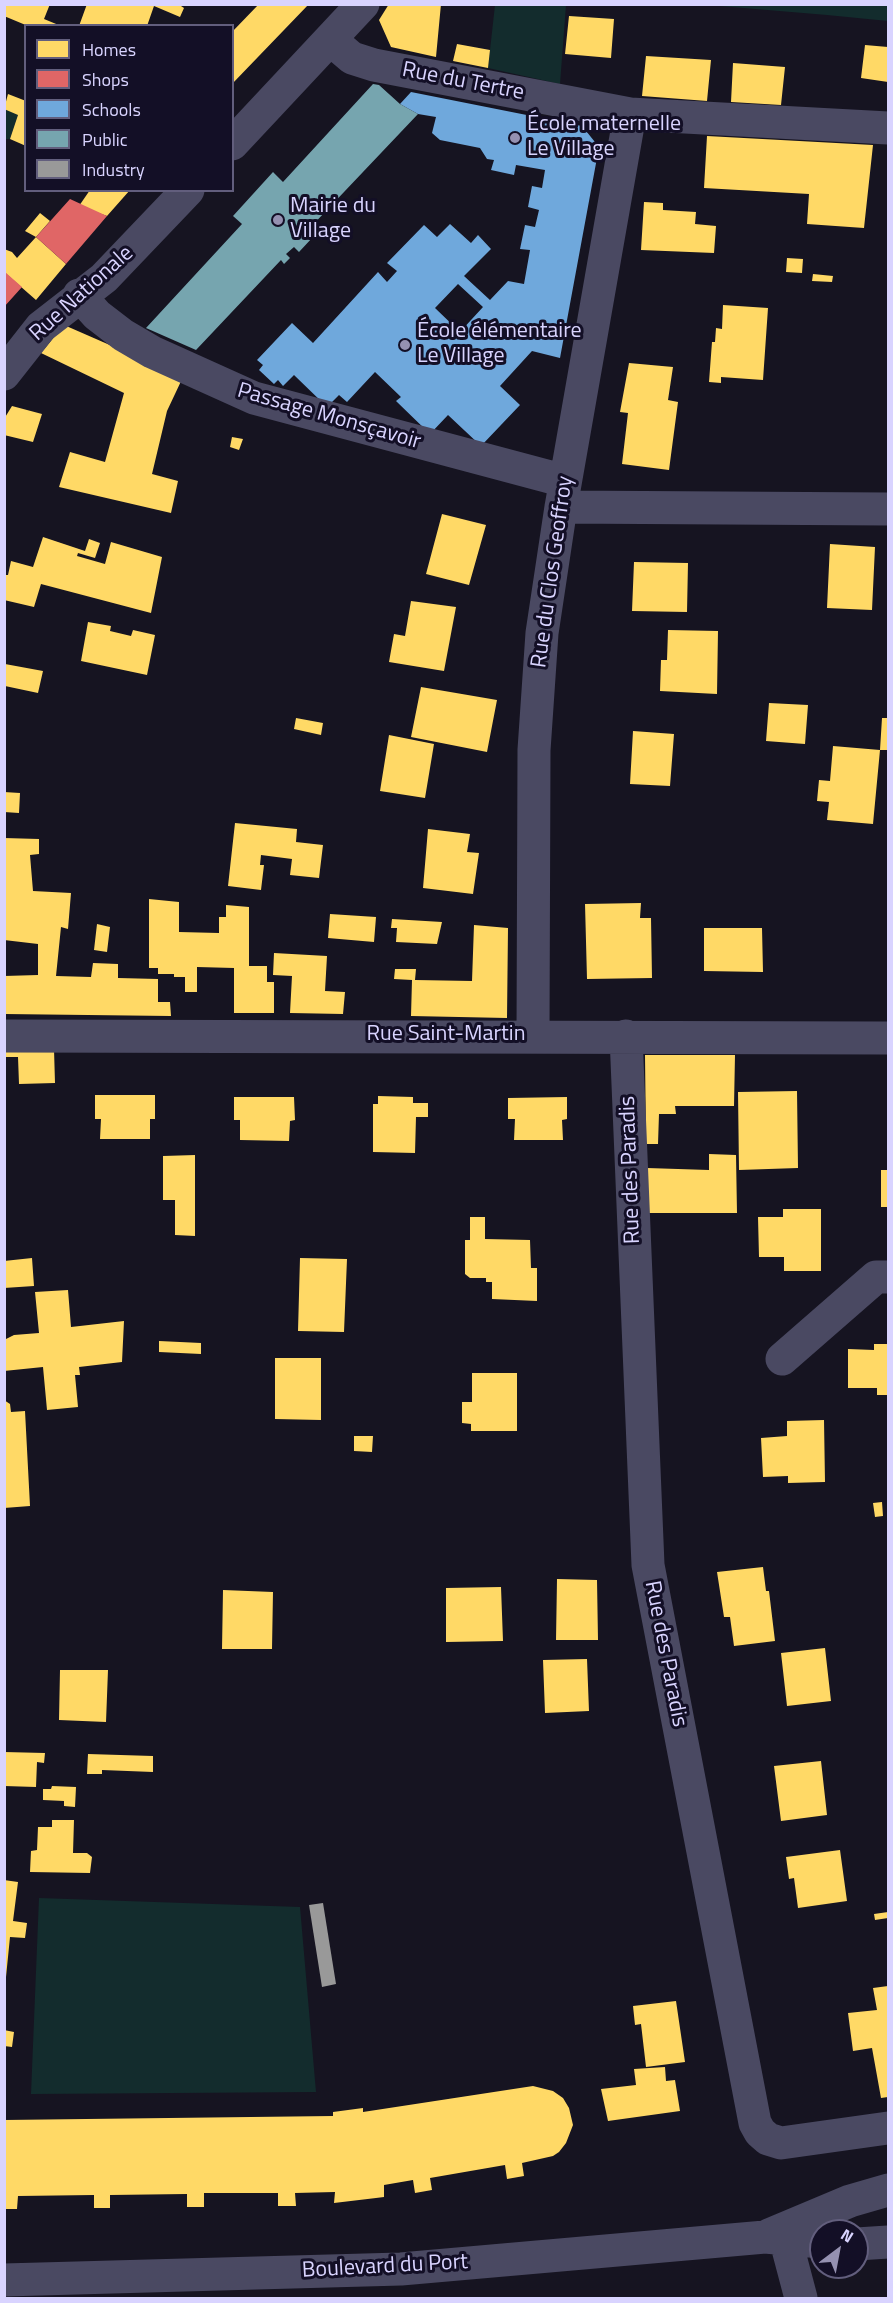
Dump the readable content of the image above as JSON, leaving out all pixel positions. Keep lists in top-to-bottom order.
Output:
{
  "streets": {
    "street": [
      "Rue du Tertre",
      "Rue Nationale",
      "Passage Monsçavoir",
      "Rue du Clos Geoffroy",
      "Rue Saint-Martin",
      "Rue des Paradis",
      "Boulevard du Port"
    ]
  },
  "crossings": [
    ["Rue du Tertre", "Rue du Clos Geoffroy"],
    ["Rue Nationale", "Passage Monsçavoir"],
    ["Passage Monsçavoir", "Rue du Clos Geoffroy"],
    ["Rue du Clos Geoffroy", "Rue Saint-Martin"],
    ["Rue Saint-Martin", "Rue des Paradis"]
  ],
  "places": ["École maternelle Le Village", "Mairie du Village", "École élémentaire Le Village"],
  "legend": [
    "Homes",
    "Shops",
    "Schools",
    "Public",
    "Industry"
  ],
  "north": "top right"
}
